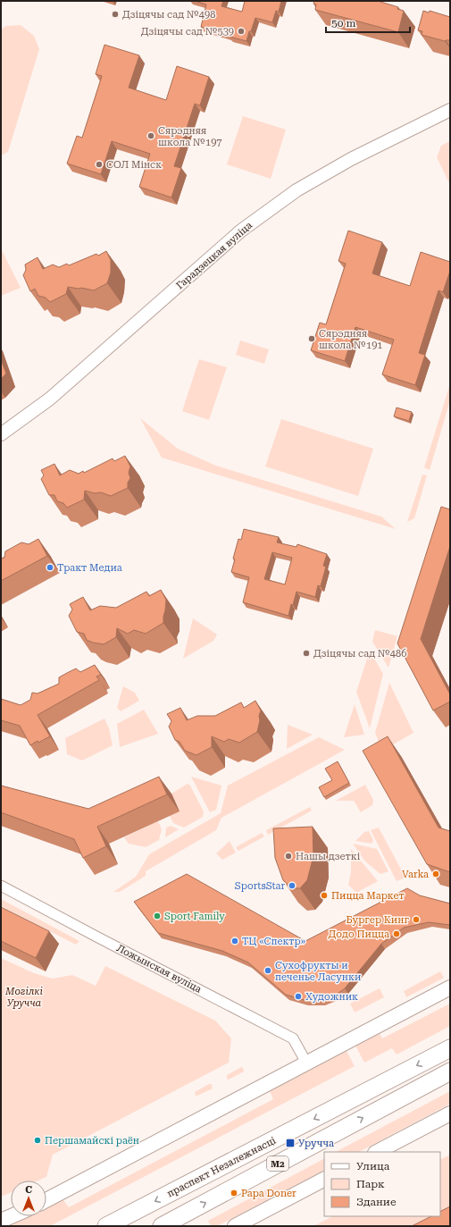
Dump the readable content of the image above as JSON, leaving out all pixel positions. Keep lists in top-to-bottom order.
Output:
{
  "streets": {
    "highway": ["М2", "праспект Незалежнасці"],
    "street": ["Гарадзецкая вуліца", "Ложынская вуліца"]
  },
  "parks": ["Могілкі Уручча"],
  "places": {
    "other": [
      "Дзіцячы сад №498",
      "Дзіцячы сад №539",
      "Сярэдняя школа №197",
      "СОЛ Мінск",
      "Сярэдняя школа №191",
      "Тракт Медиа",
      "Дзіцячы сад №486",
      "Нашы дзеткі",
      "Varka",
      "SportsStar",
      "Пицца Маркет",
      "Sport Family",
      "Бургер Кинг",
      "Додо Пицца",
      "ТЦ «Спектр»",
      "Сухофрукты и печенье Ласунки",
      "Художник",
      "Першамайскі раён",
      "Papa Doner"
    ],
    "transit": ["Уручча"]
  },
  "legend": ["Улица", "Парк", "Здание"],
  "scale_bar": "50 m",
  "north": "top"
}
